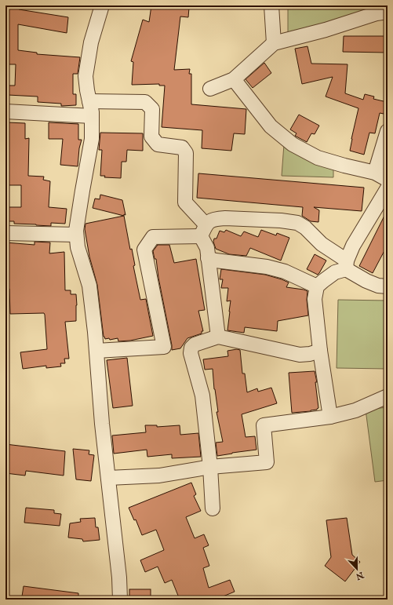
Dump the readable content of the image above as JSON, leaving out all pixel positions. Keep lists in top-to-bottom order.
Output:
{
  "north": "bottom"
}
